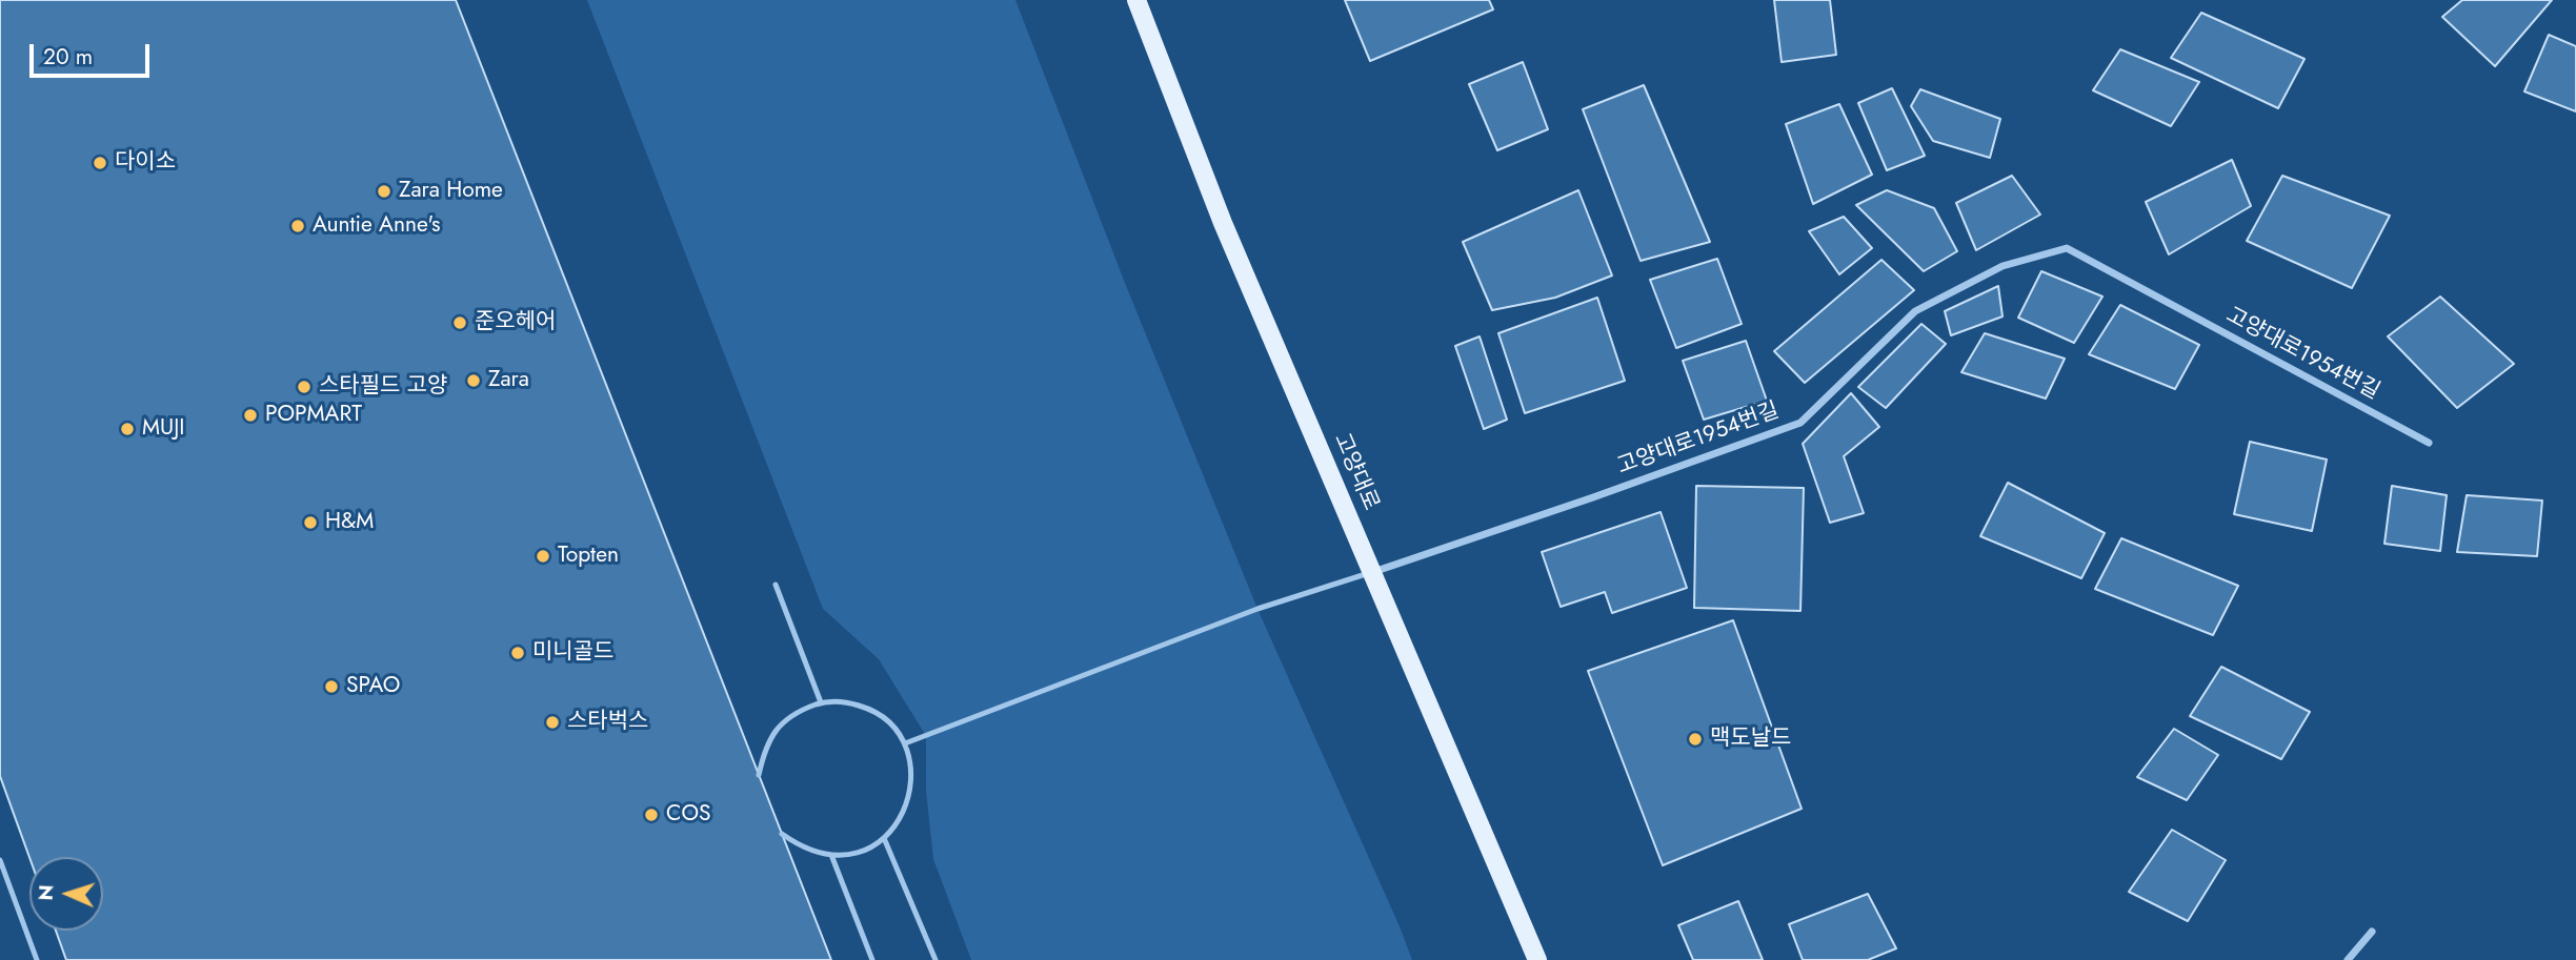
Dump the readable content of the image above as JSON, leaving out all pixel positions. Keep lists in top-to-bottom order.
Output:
{
  "streets": {
    "main road": ["고양대로"],
    "street": ["고양대로1954번길"]
  },
  "crossings": [
    ["고양대로1954번길", "고양대로"]
  ],
  "places": [
    "다이소",
    "Zara Home",
    "Auntie Anne's",
    "준오헤어",
    "Zara",
    "스타필드 고양",
    "POPMART",
    "MUJI",
    "H&M",
    "Topten",
    "미니골드",
    "SPAO",
    "스타벅스",
    "맥도날드",
    "COS"
  ],
  "scale_bar": "20 m",
  "north": "left"
}
